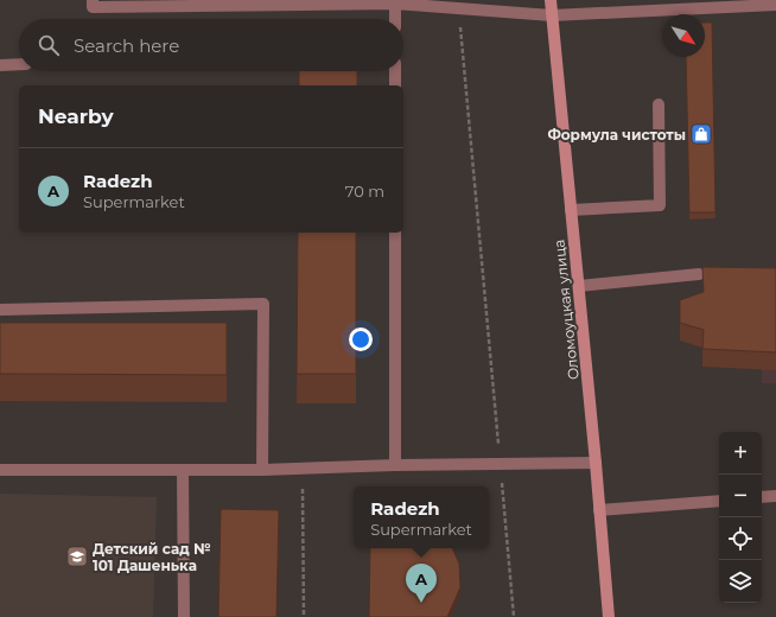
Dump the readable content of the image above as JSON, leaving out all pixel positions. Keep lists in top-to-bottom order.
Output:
{
  "streets": {
    "street": ["Оломоуцкая улица"]
  },
  "places": {
    "shop": ["Формула чистоты"],
    "school or university": ["Детский сад № 101 Дашенька"]
  },
  "north": "bottom right",
  "page": {
    "search": "Search here",
    "heading": "Nearby",
    "list": [
      {
        "mark": "A",
        "name": "Radezh",
        "note": "Supermarket",
        "value": "70 m"
      }
    ],
    "map_buttons": ["+", "−"],
    "popup": ["Radezh", "Supermarket"],
    "pins": "A"
  }
}
